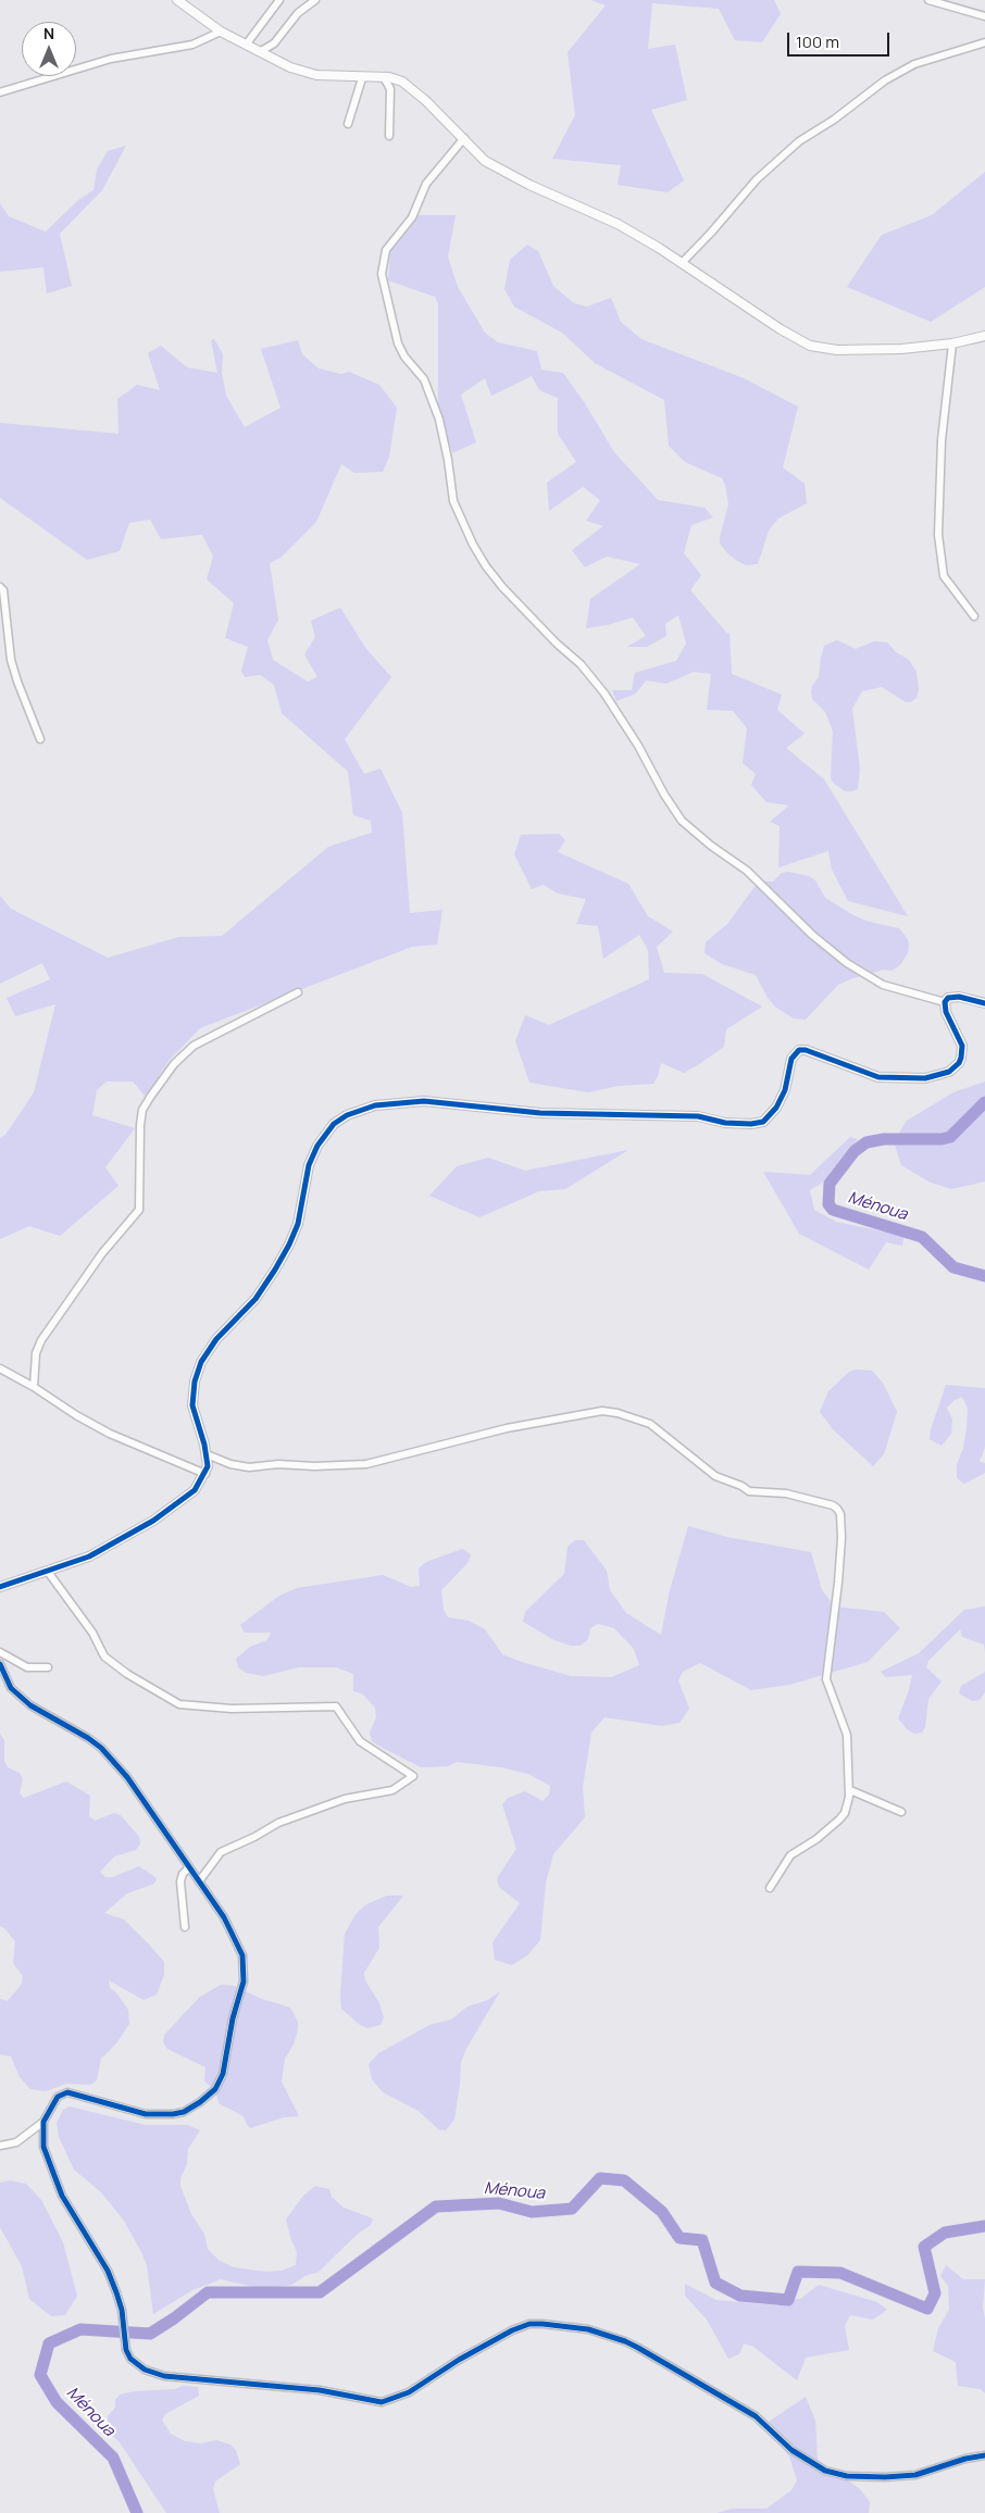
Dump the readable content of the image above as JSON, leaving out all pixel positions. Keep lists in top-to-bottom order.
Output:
{
  "water": ["Ménoua"],
  "scale_bar": "100 m",
  "north": "top"
}
